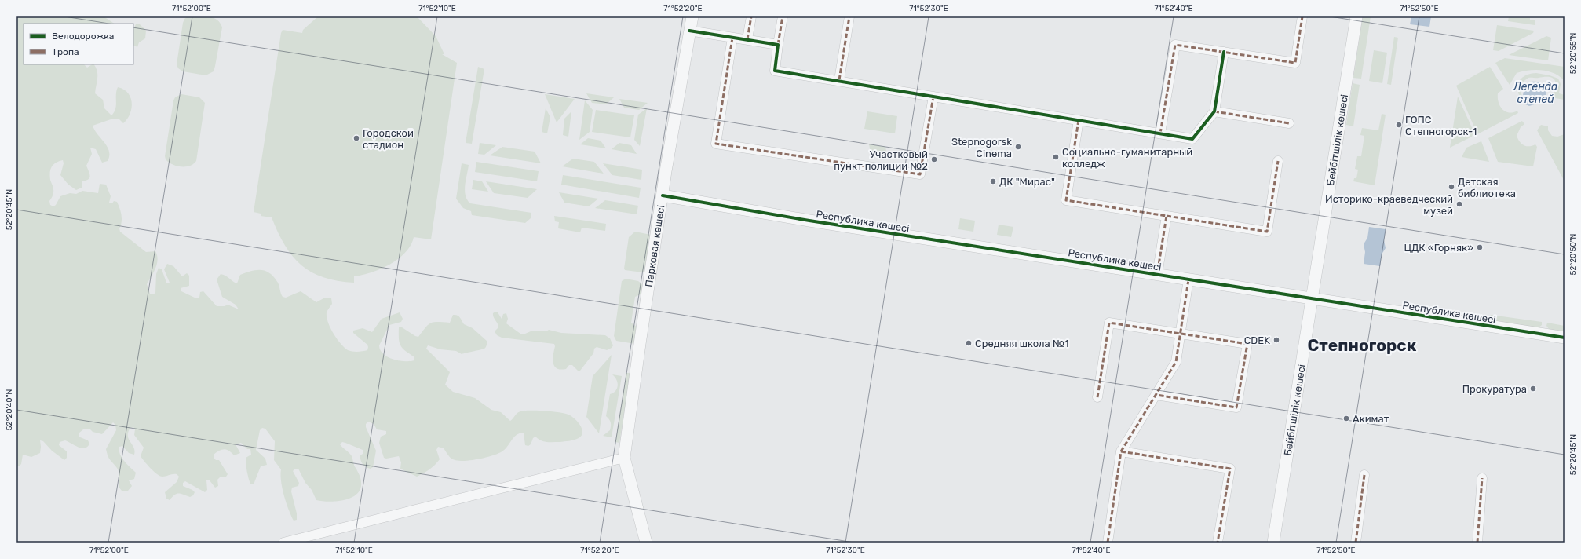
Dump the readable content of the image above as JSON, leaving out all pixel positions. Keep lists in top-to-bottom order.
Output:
{
  "streets": {
    "street": ["Бейбітшілік көшесі", "Республика көшесі", "Парковая көшесі"]
  },
  "crossings": [
    ["Бейбітшілік көшесі", "Республика көшесі"],
    ["Республика көшесі", "Парковая көшесі"]
  ],
  "districts": ["Степногорск"],
  "water": ["Легенда степей"],
  "places": [
    "ГОПС Степногорск-1",
    "Городской стадион",
    "Stepnogorsk Cinema",
    "Социально-гуманитарный колледж",
    "Участковый пункт полиции №2",
    "ДК \"Мирас\"",
    "Детская библиотека",
    "Историко-краеведческий музей",
    "ЦДК «Горняк»",
    "CDEK",
    "Средняя школа №1",
    "Прокуратура",
    "Акимат"
  ],
  "legend": ["Велодорожка", "Тропа"],
  "coordinates": [
    "71°52'00\"E",
    "71°52'10\"E",
    "71°52'20\"E",
    "71°52'30\"E",
    "71°52'40\"E",
    "71°52'50\"E",
    "52°20'55\"N",
    "52°20'45\"N",
    "52°20'50\"N",
    "52°20'40\"N"
  ]
}
